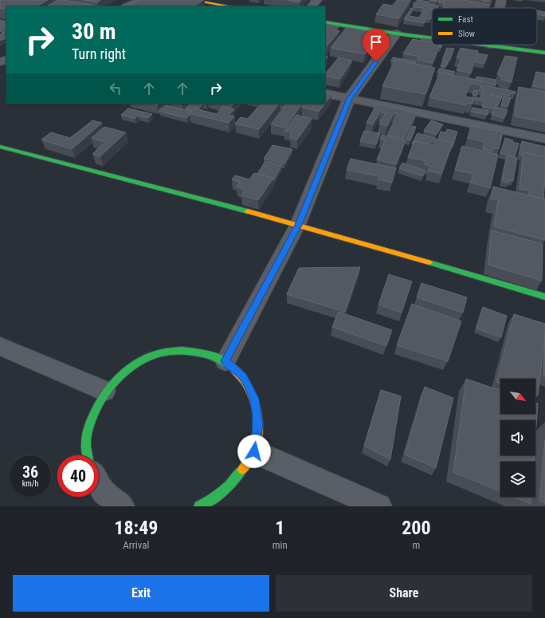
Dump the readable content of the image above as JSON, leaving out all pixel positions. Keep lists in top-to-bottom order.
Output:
{
  "legend": ["Fast", "Slow"],
  "north": "bottom right",
  "page": {
    "turn": ["30 m", "Turn right"],
    "speed": "36 km/h",
    "limit": "40",
    "eta": [
      "18:49",
      "Arrival",
      "1",
      "min",
      "200",
      "m"
    ],
    "buttons": ["Exit", "Share"]
  }
}
